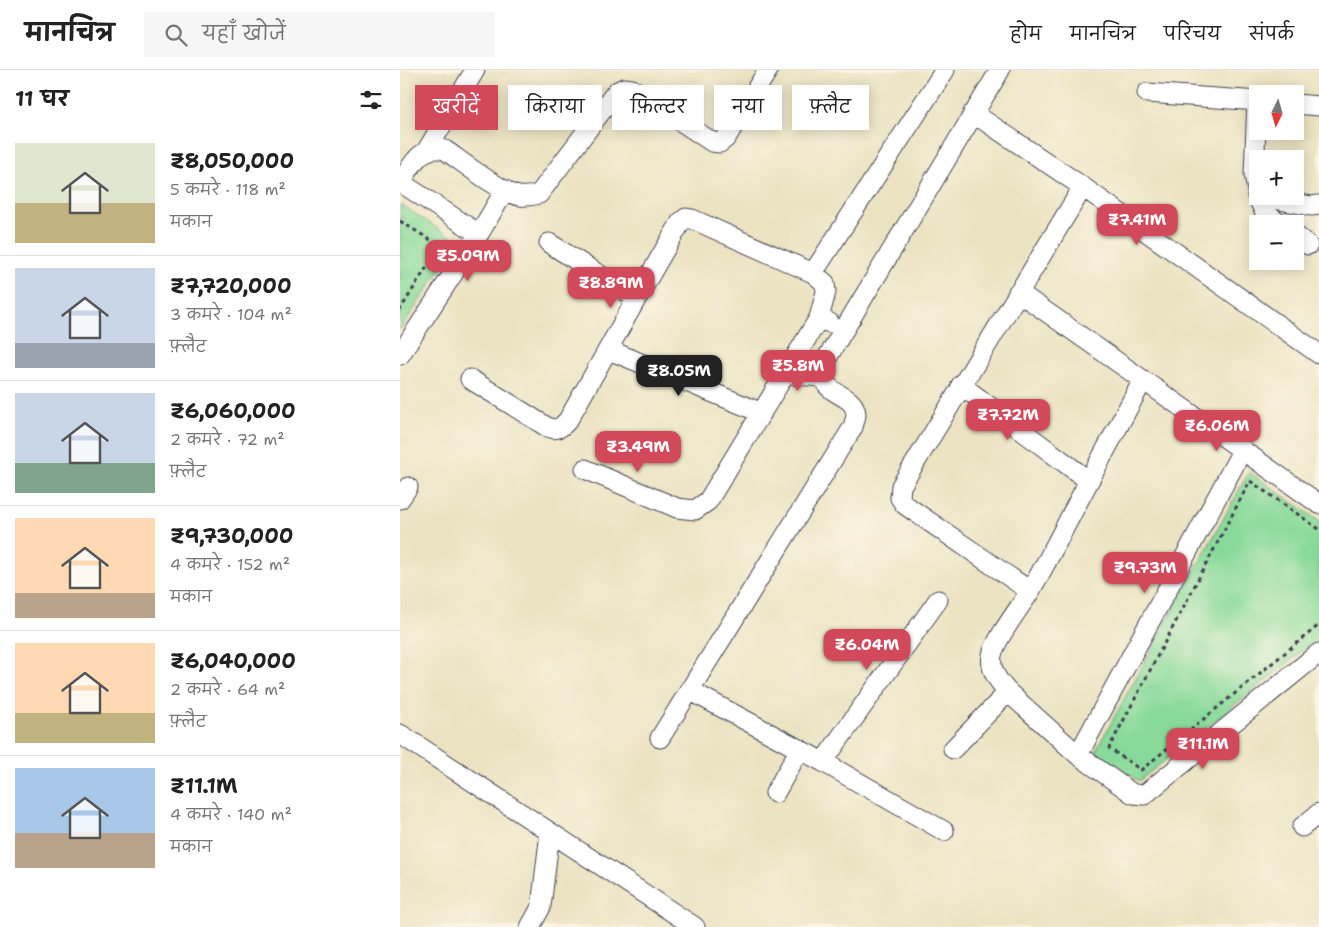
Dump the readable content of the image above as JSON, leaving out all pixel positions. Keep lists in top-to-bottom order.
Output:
{
  "north": "bottom",
  "page": {
    "header": "मानचित्र",
    "search": "यहाँ खोजें",
    "nav": [
      "होम",
      "मानचित्र",
      "परिचय",
      "संपर्क"
    ],
    "heading": "11 घर",
    "map_buttons": ["+", "−"],
    "chip": [
      "खरीदें",
      "किराया",
      "फ़िल्टर",
      "नया",
      "फ़्लैट"
    ],
    "list": [
      {
        "name": "₹8,050,000",
        "note": "5 कमरे · 118 m² · मकान"
      },
      {
        "name": "₹7,720,000",
        "note": "3 कमरे · 104 m² · फ़्लैट"
      },
      {
        "name": "₹6,060,000",
        "note": "2 कमरे · 72 m² · फ़्लैट"
      },
      {
        "name": "₹9,730,000",
        "note": "4 कमरे · 152 m² · मकान"
      },
      {
        "name": "₹6,040,000",
        "note": "2 कमरे · 64 m² · फ़्लैट"
      },
      {
        "name": "₹11.1M",
        "note": "4 कमरे · 140 m² · मकान"
      }
    ],
    "price": [
      "₹7.41M",
      "₹5.09M",
      "₹8.89M",
      "₹5.8M",
      "₹8.05M",
      "₹7.72M",
      "₹6.06M",
      "₹3.49M",
      "₹9.73M",
      "₹6.04M",
      "₹11.1M"
    ]
  }
}
